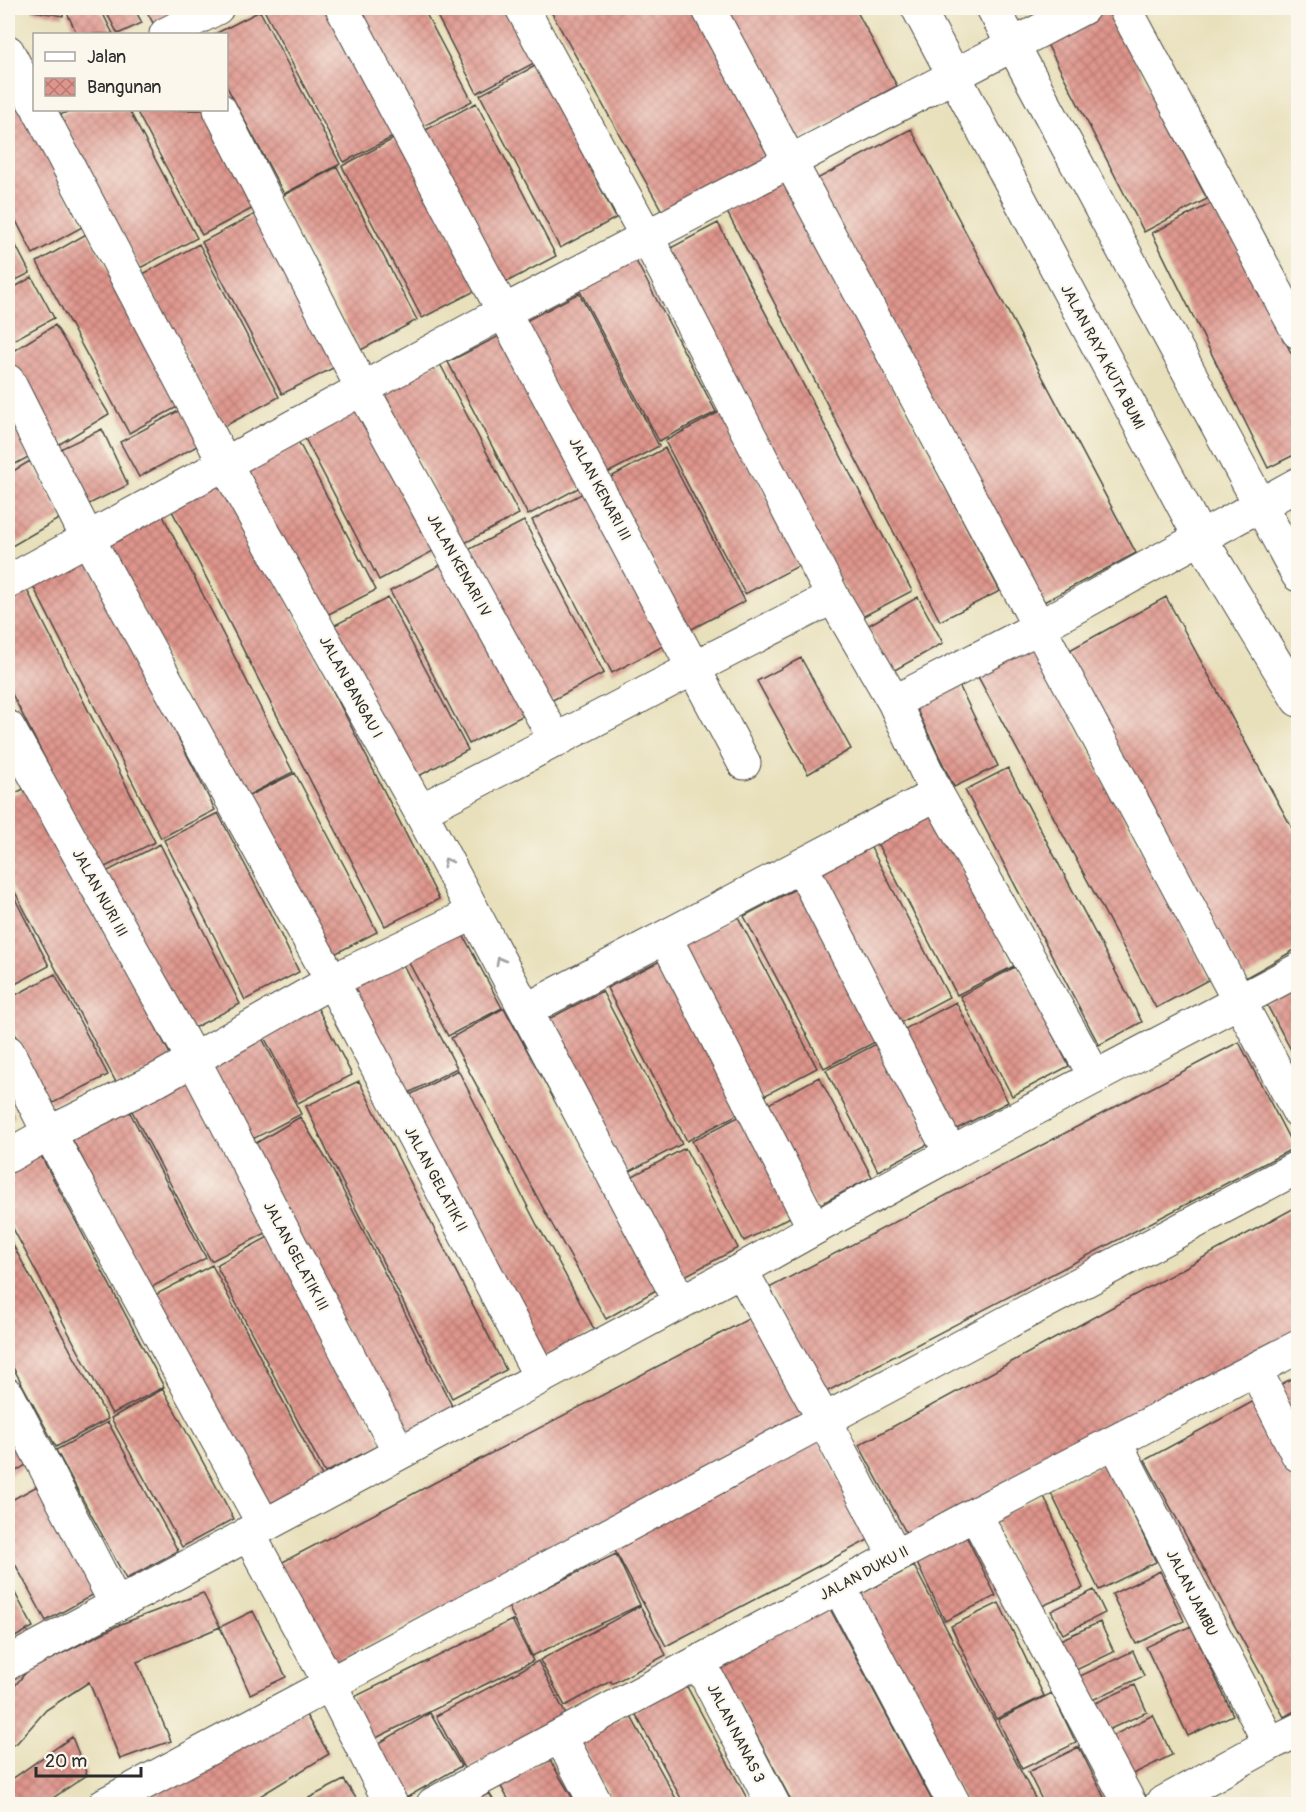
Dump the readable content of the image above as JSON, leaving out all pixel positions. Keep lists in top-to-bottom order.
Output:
{
  "streets": {
    "street": [
      "JALAN RAYA KUTA BUMI",
      "JALAN KENARI III",
      "JALAN KENARI IV",
      "JALAN BANGAU I",
      "JALAN NURI III",
      "JALAN GELATIK II",
      "JALAN GELATIK III",
      "JALAN DUKU II",
      "JALAN JAMBU",
      "JALAN NANAS 3"
    ]
  },
  "crossings": [
    ["JALAN NURI III", "JALAN GELATIK III"],
    ["JALAN DUKU II", "JALAN JAMBU"],
    ["JALAN DUKU II", "JALAN NANAS 3"]
  ],
  "legend": ["Jalan", "Bangunan"],
  "scale_bar": "20 m"
}
